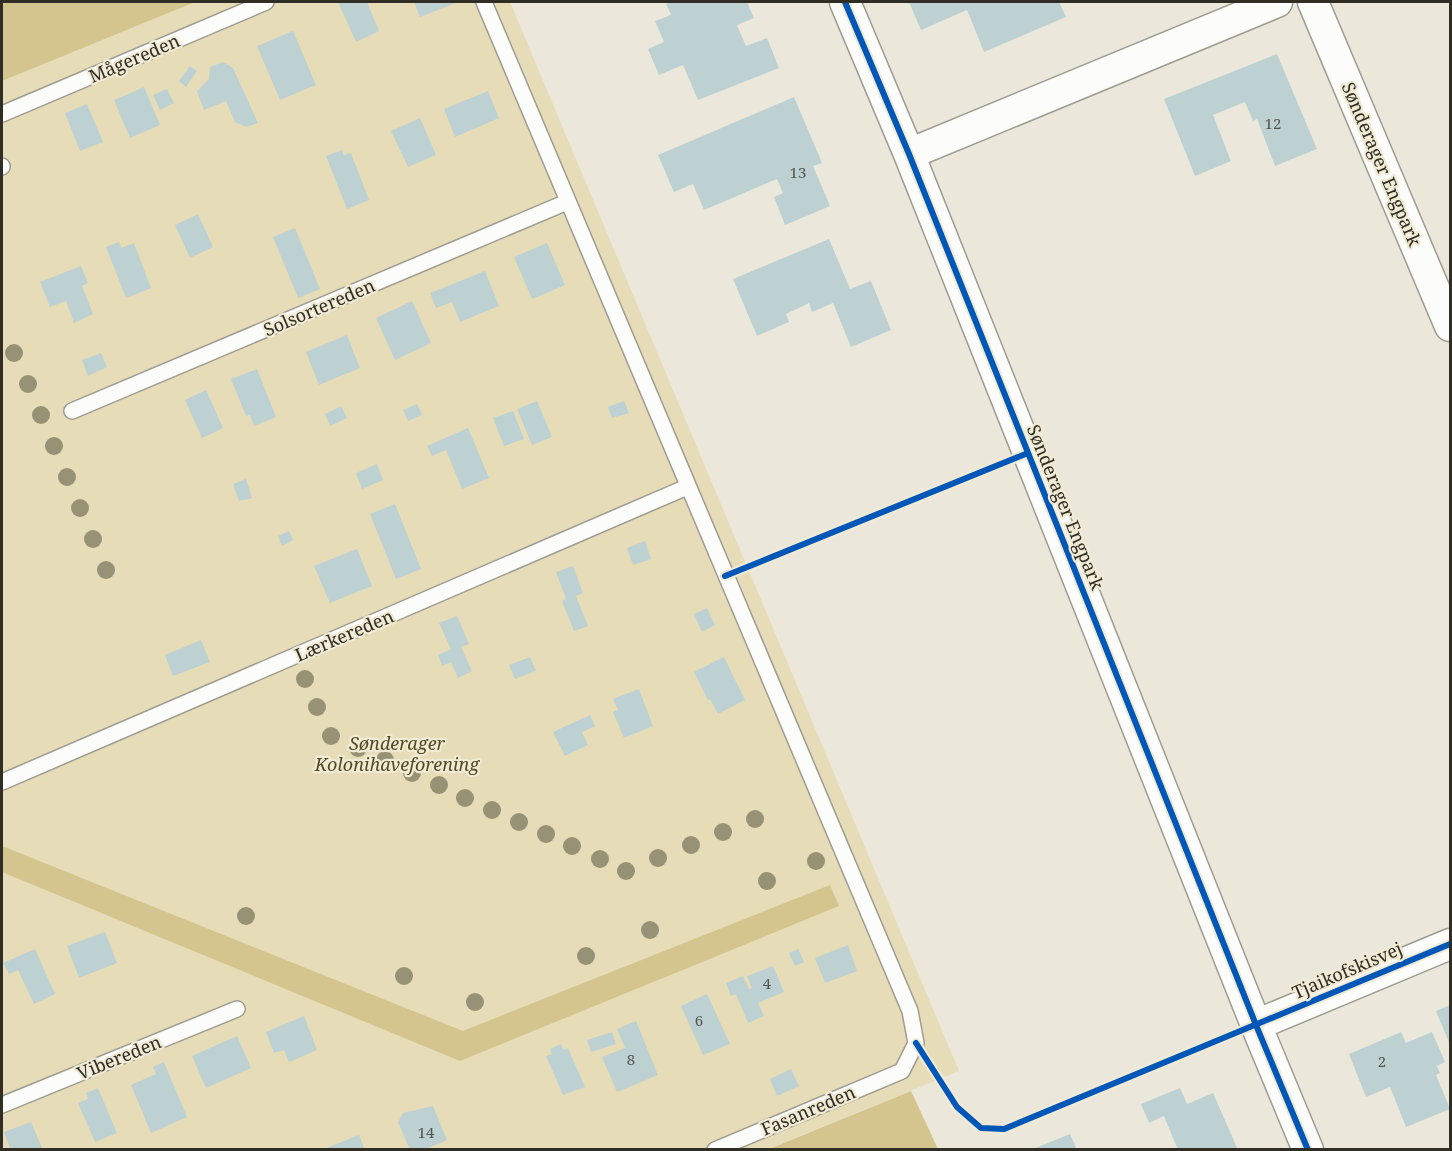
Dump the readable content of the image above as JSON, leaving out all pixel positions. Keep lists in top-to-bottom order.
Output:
{
  "streets": {
    "street": ["Sønderager Engpark", "Tjaikofskisvej"],
    "lane": [
      "Mågereden",
      "Solsortereden",
      "Lærkereden",
      "Vibereden",
      "Fasanreden"
    ]
  },
  "crossings": [
    ["Sønderager Engpark", "Tjaikofskisvej"],
    ["Lærkereden", "Fasanreden"]
  ],
  "parks": ["Sønderager Kolonihaveforening"],
  "house_numbers": [
    "12",
    "13",
    "4",
    "6",
    "8",
    "2",
    "14"
  ]
}
